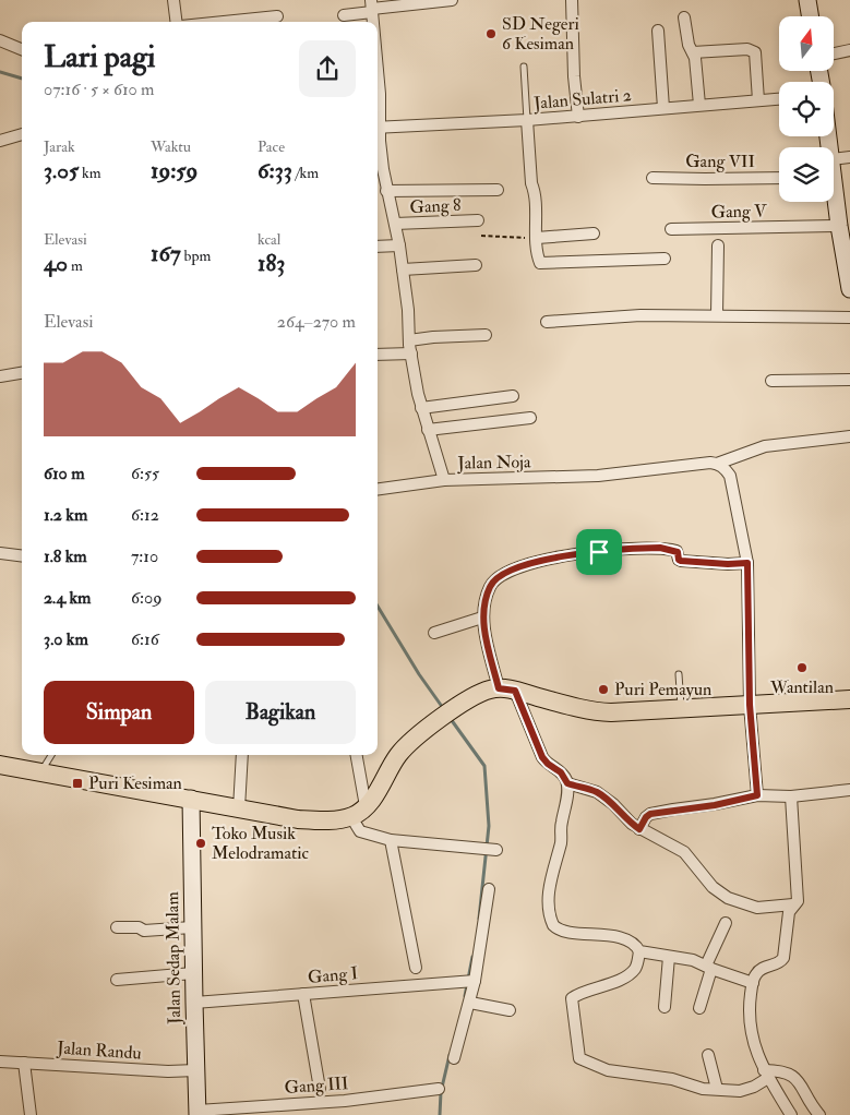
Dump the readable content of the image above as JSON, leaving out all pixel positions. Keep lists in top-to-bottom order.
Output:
{
  "streets": {
    "street": [
      "Jalan Sulatri 2",
      "Gang VII",
      "Gang 8",
      "Gang V",
      "Jalan Noja",
      "Jalan Sedap Malam",
      "Gang I",
      "Jalan Randu",
      "Gang III"
    ]
  },
  "crossings": [
    ["Gang 8", "Jalan Noja"],
    ["Jalan Sedap Malam", "Gang I"],
    ["Jalan Sedap Malam", "Jalan Randu"],
    ["Jalan Sedap Malam", "Gang III"]
  ],
  "places": {
    "other": [
      "SD Negeri 6 Kesiman",
      "Wantilan",
      "Puri Pemayun",
      "Toko Musik Melodramatic"
    ],
    "transit": ["Puri Kesiman"]
  },
  "north": "top",
  "page": {
    "heading": ["Lari pagi", "07:16 · 5 × 610 m"],
    "stats": [
      ["Jarak", "3.05 km"],
      ["Waktu", "19:59"],
      ["Pace", "6:33 /km"],
      ["Elevasi", "40 m"],
      ["167 bpm"],
      ["kcal", "183"]
    ],
    "chart": ["Elevasi", "264–270 m"],
    "list": [
      {
        "name": "610 m",
        "note": "6:55"
      },
      {
        "name": "1.2 km",
        "note": "6:12"
      },
      {
        "name": "1.8 km",
        "note": "7:10"
      },
      {
        "name": "2.4 km",
        "note": "6:09"
      },
      {
        "name": "3.0 km",
        "note": "6:16"
      }
    ],
    "buttons": ["Simpan", "Bagikan"]
  }
}
